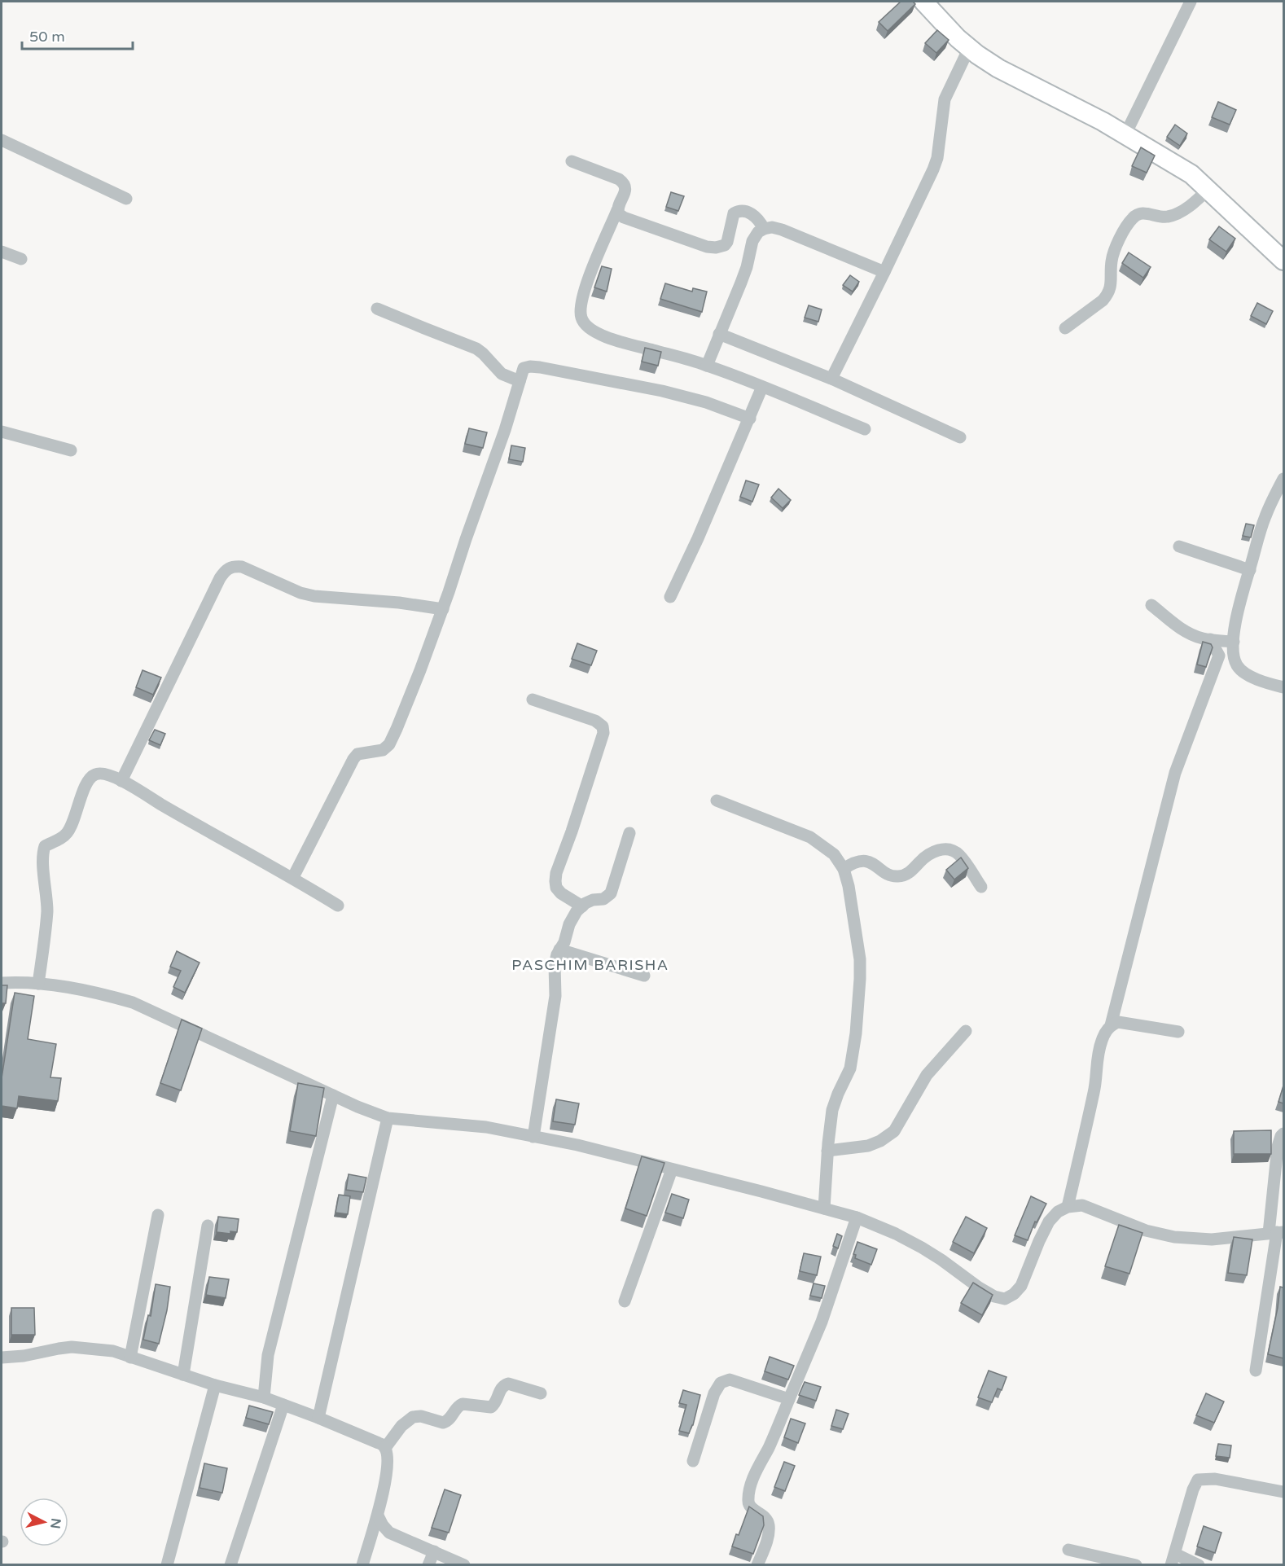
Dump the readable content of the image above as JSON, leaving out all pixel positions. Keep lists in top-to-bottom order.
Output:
{
  "districts": ["PASCHIM BARISHA"],
  "scale_bar": "50 m",
  "north": "right"
}
